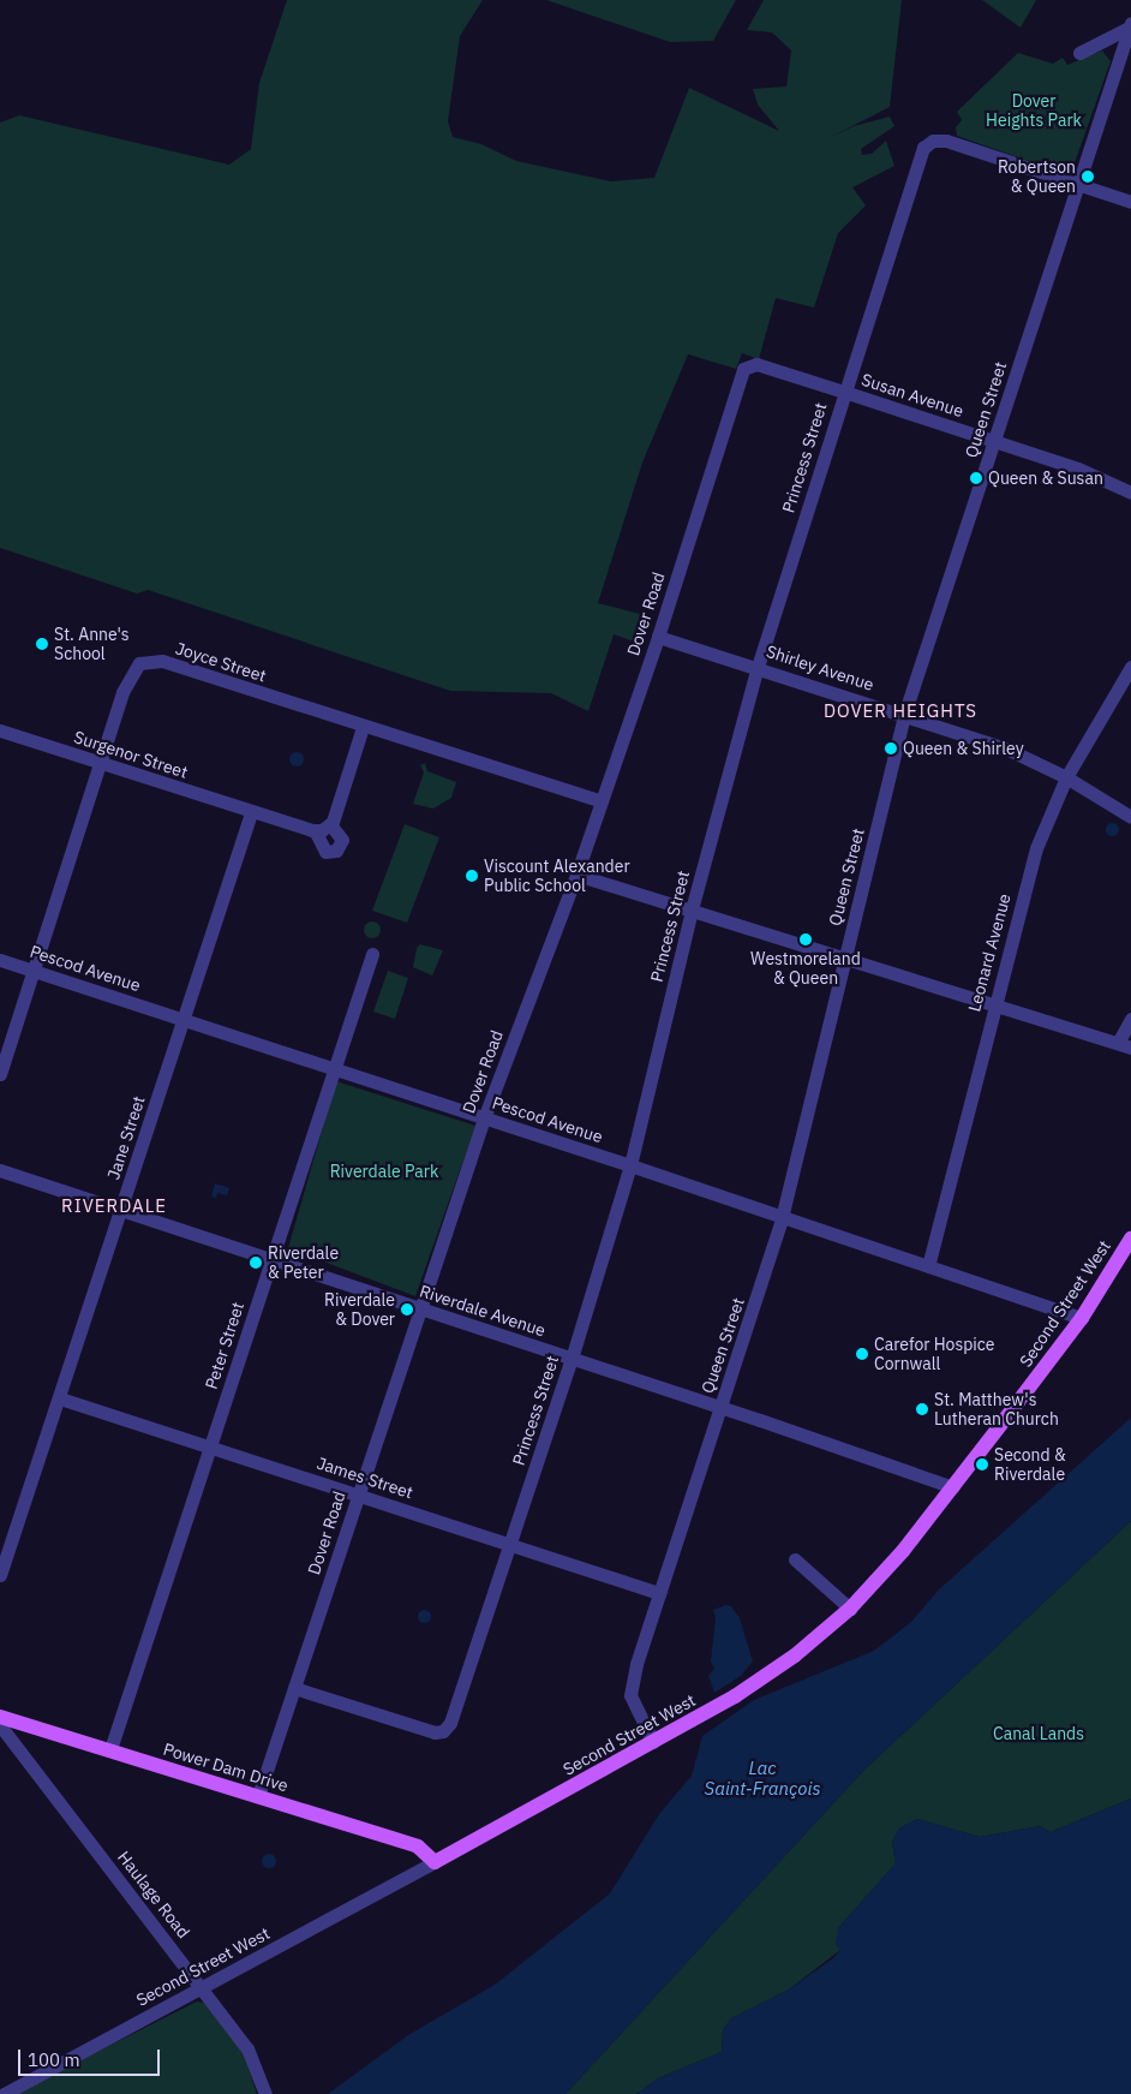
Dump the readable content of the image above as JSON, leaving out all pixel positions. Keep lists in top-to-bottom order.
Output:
{
  "streets": {
    "main road": ["Second Street West", "Power Dam Drive"],
    "street": [
      "Susan Avenue",
      "Queen Street",
      "Princess Street",
      "Dover Road",
      "Joyce Street",
      "Shirley Avenue",
      "Surgenor Street",
      "Leonard Avenue",
      "Pescod Avenue",
      "Jane Street",
      "Riverdale Avenue",
      "Peter Street",
      "James Street",
      "Haulage Road"
    ]
  },
  "crossings": [
    ["Susan Avenue", "Queen Street"],
    ["Susan Avenue", "Princess Street"],
    ["Susan Avenue", "Dover Road"],
    ["Queen Street", "Princess Street"],
    ["Queen Street", "Shirley Avenue"],
    ["Queen Street", "Pescod Avenue"],
    ["Queen Street", "Second Street West"],
    ["Queen Street", "Riverdale Avenue"],
    ["Queen Street", "James Street"],
    ["Princess Street", "Dover Road"],
    ["Princess Street", "Shirley Avenue"],
    ["Princess Street", "Pescod Avenue"],
    ["Princess Street", "Riverdale Avenue"],
    ["Princess Street", "James Street"],
    ["Dover Road", "Joyce Street"],
    ["Dover Road", "Shirley Avenue"],
    ["Dover Road", "Pescod Avenue"],
    ["Dover Road", "Riverdale Avenue"],
    ["Dover Road", "James Street"],
    ["Dover Road", "Power Dam Drive"],
    ["Joyce Street", "Surgenor Street"],
    ["Joyce Street", "Pescod Avenue"],
    ["Shirley Avenue", "Leonard Avenue"],
    ["Surgenor Street", "Jane Street"],
    ["Leonard Avenue", "Pescod Avenue"],
    ["Pescod Avenue", "Jane Street"],
    ["Pescod Avenue", "Second Street West"],
    ["Pescod Avenue", "Peter Street"],
    ["Jane Street", "Riverdale Avenue"],
    ["Jane Street", "James Street"],
    ["Second Street West", "Riverdale Avenue"],
    ["Second Street West", "Power Dam Drive"],
    ["Second Street West", "Haulage Road"],
    ["Riverdale Avenue", "Peter Street"],
    ["Peter Street", "James Street"],
    ["Peter Street", "Power Dam Drive"]
  ],
  "districts": ["DOVER HEIGHTS", "RIVERDALE"],
  "water": ["Lac Saint-François"],
  "parks": ["Dover Heights Park", "Riverdale Park", "Canal Lands"],
  "places": [
    "Robertson & Queen",
    "Queen & Susan",
    "St. Anne's School",
    "Queen & Shirley",
    "Viscount Alexander Public School",
    "Westmoreland & Queen",
    "Riverdale & Peter",
    "Riverdale & Dover",
    "Carefor Hospice Cornwall",
    "St. Matthew's Lutheran Church",
    "Second & Riverdale"
  ],
  "scale_bar": "100 m"
}
